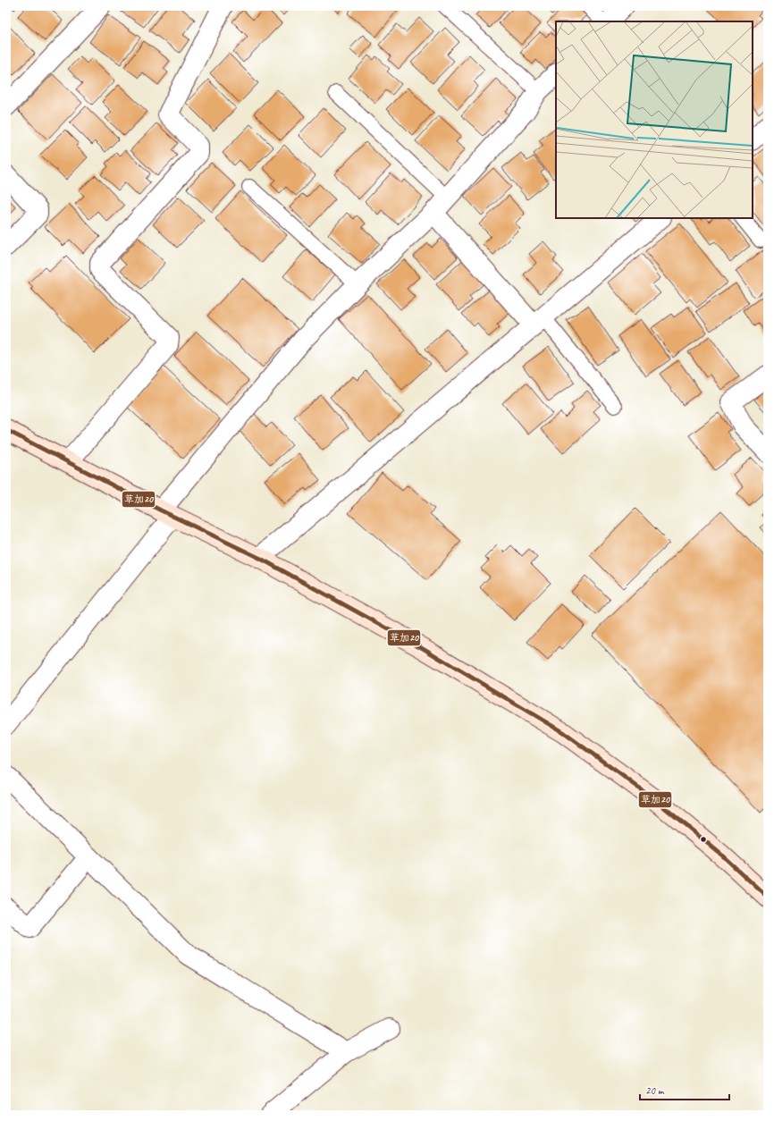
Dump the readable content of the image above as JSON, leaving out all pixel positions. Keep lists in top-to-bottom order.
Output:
{
  "lines": ["transit line 草加20"],
  "scale_bar": "20 m"
}
